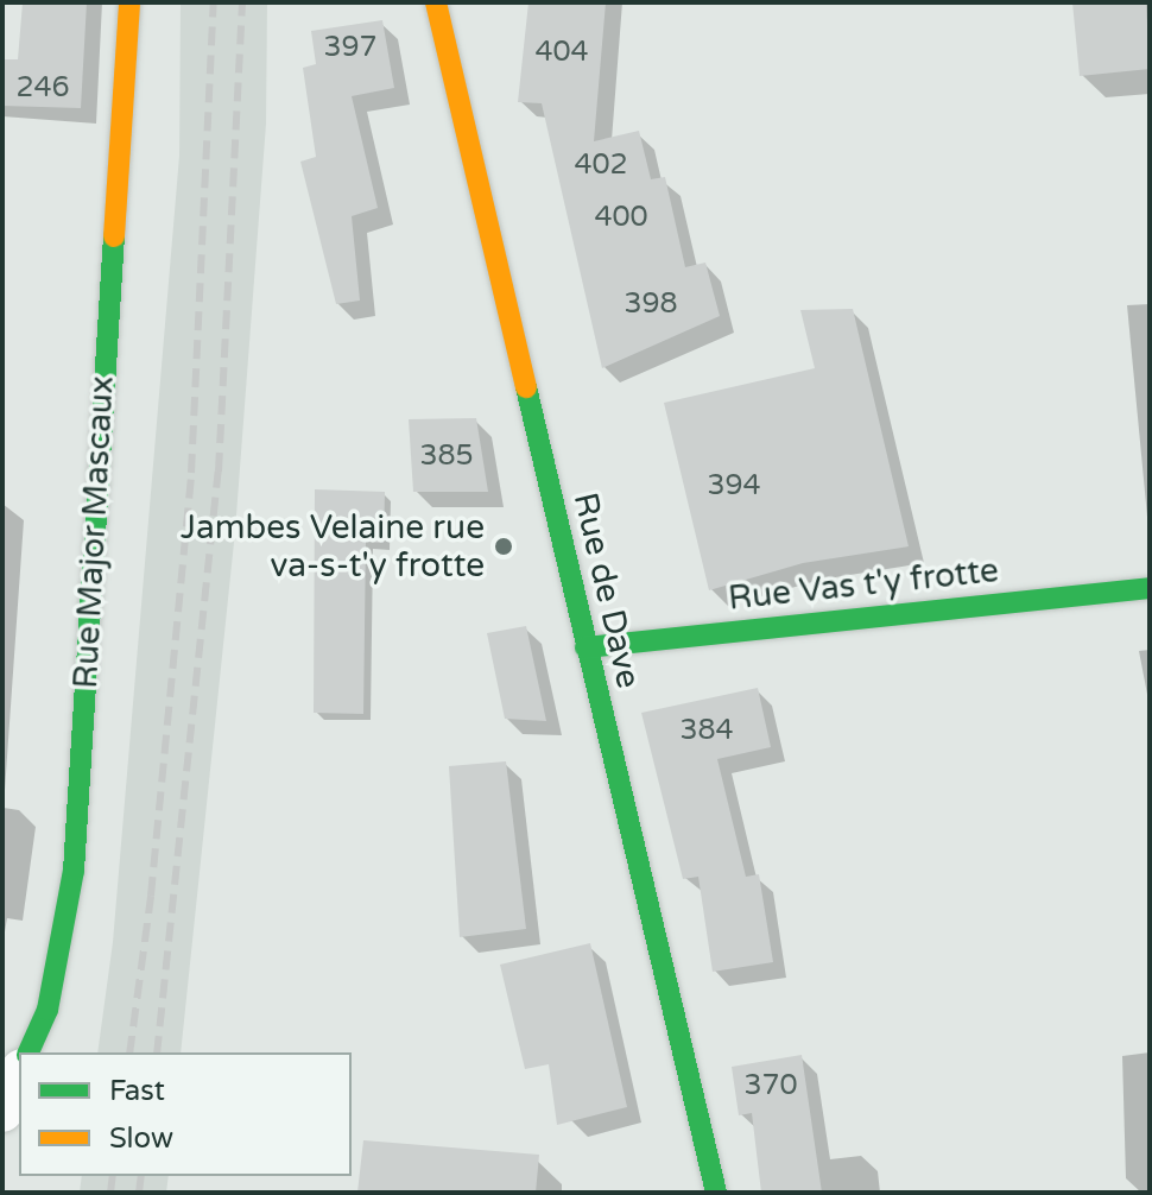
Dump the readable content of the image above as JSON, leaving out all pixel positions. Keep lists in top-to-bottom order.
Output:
{
  "streets": {
    "street": ["Rue Major Mascaux", "Rue Vas t'y frotte", "Rue de Dave"]
  },
  "crossings": [
    ["Rue Vas t'y frotte", "Rue de Dave"]
  ],
  "places": ["Jambes Velaine rue va-s-t'y frotte"],
  "house_numbers": [
    "397",
    "404",
    "246",
    "402",
    "400",
    "398",
    "385",
    "394",
    "384",
    "370"
  ],
  "legend": ["Fast", "Slow"]
}
